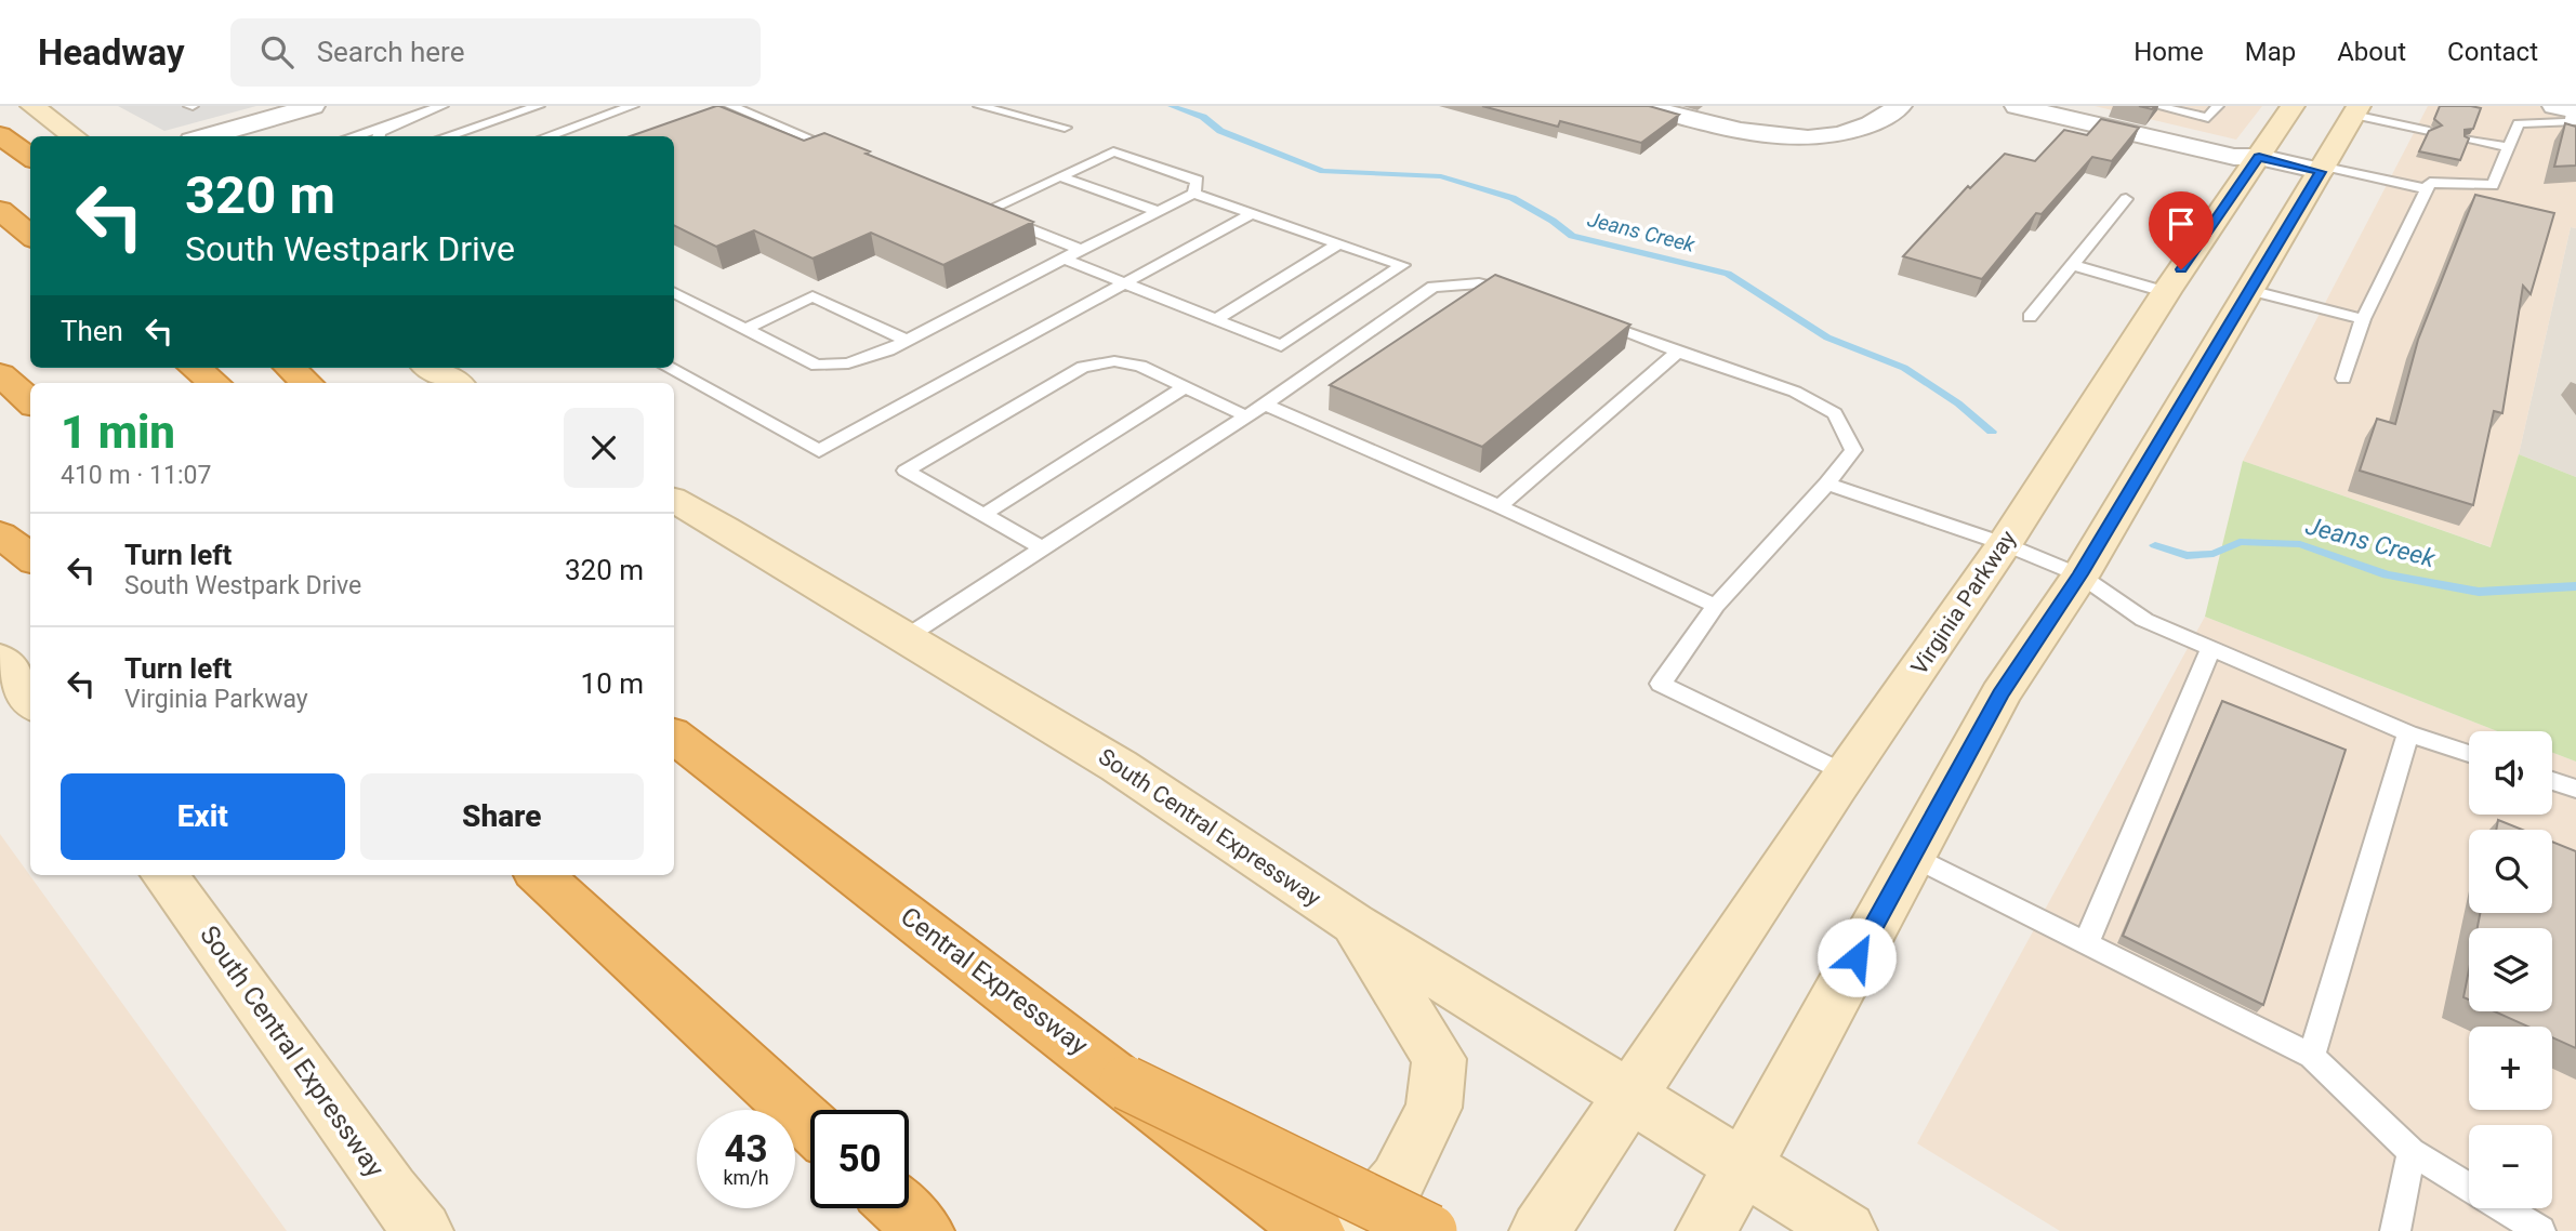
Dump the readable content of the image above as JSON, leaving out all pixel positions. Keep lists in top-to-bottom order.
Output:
{
  "streets": {
    "highway": ["Central Expressway"],
    "main road": ["Virginia Parkway", "South Central Expressway"]
  },
  "crossings": [
    ["Virginia Parkway", "South Central Expressway"]
  ],
  "water": ["Jeans Creek"],
  "page": {
    "header": "Headway",
    "search": "Search here",
    "nav": [
      "Home",
      "Map",
      "About",
      "Contact"
    ],
    "turn": ["320 m", "South Westpark Drive"],
    "then": "Then",
    "heading": ["1 min", "410 m · 11:07"],
    "list": [
      {
        "name": "Turn left",
        "note": "South Westpark Drive",
        "value": "320 m"
      },
      {
        "name": "Turn left",
        "note": "Virginia Parkway",
        "value": "10 m"
      }
    ],
    "map_buttons": ["+", "−"],
    "buttons": ["Exit", "Share"],
    "speed": "43 km/h",
    "limit": "50"
  }
}
